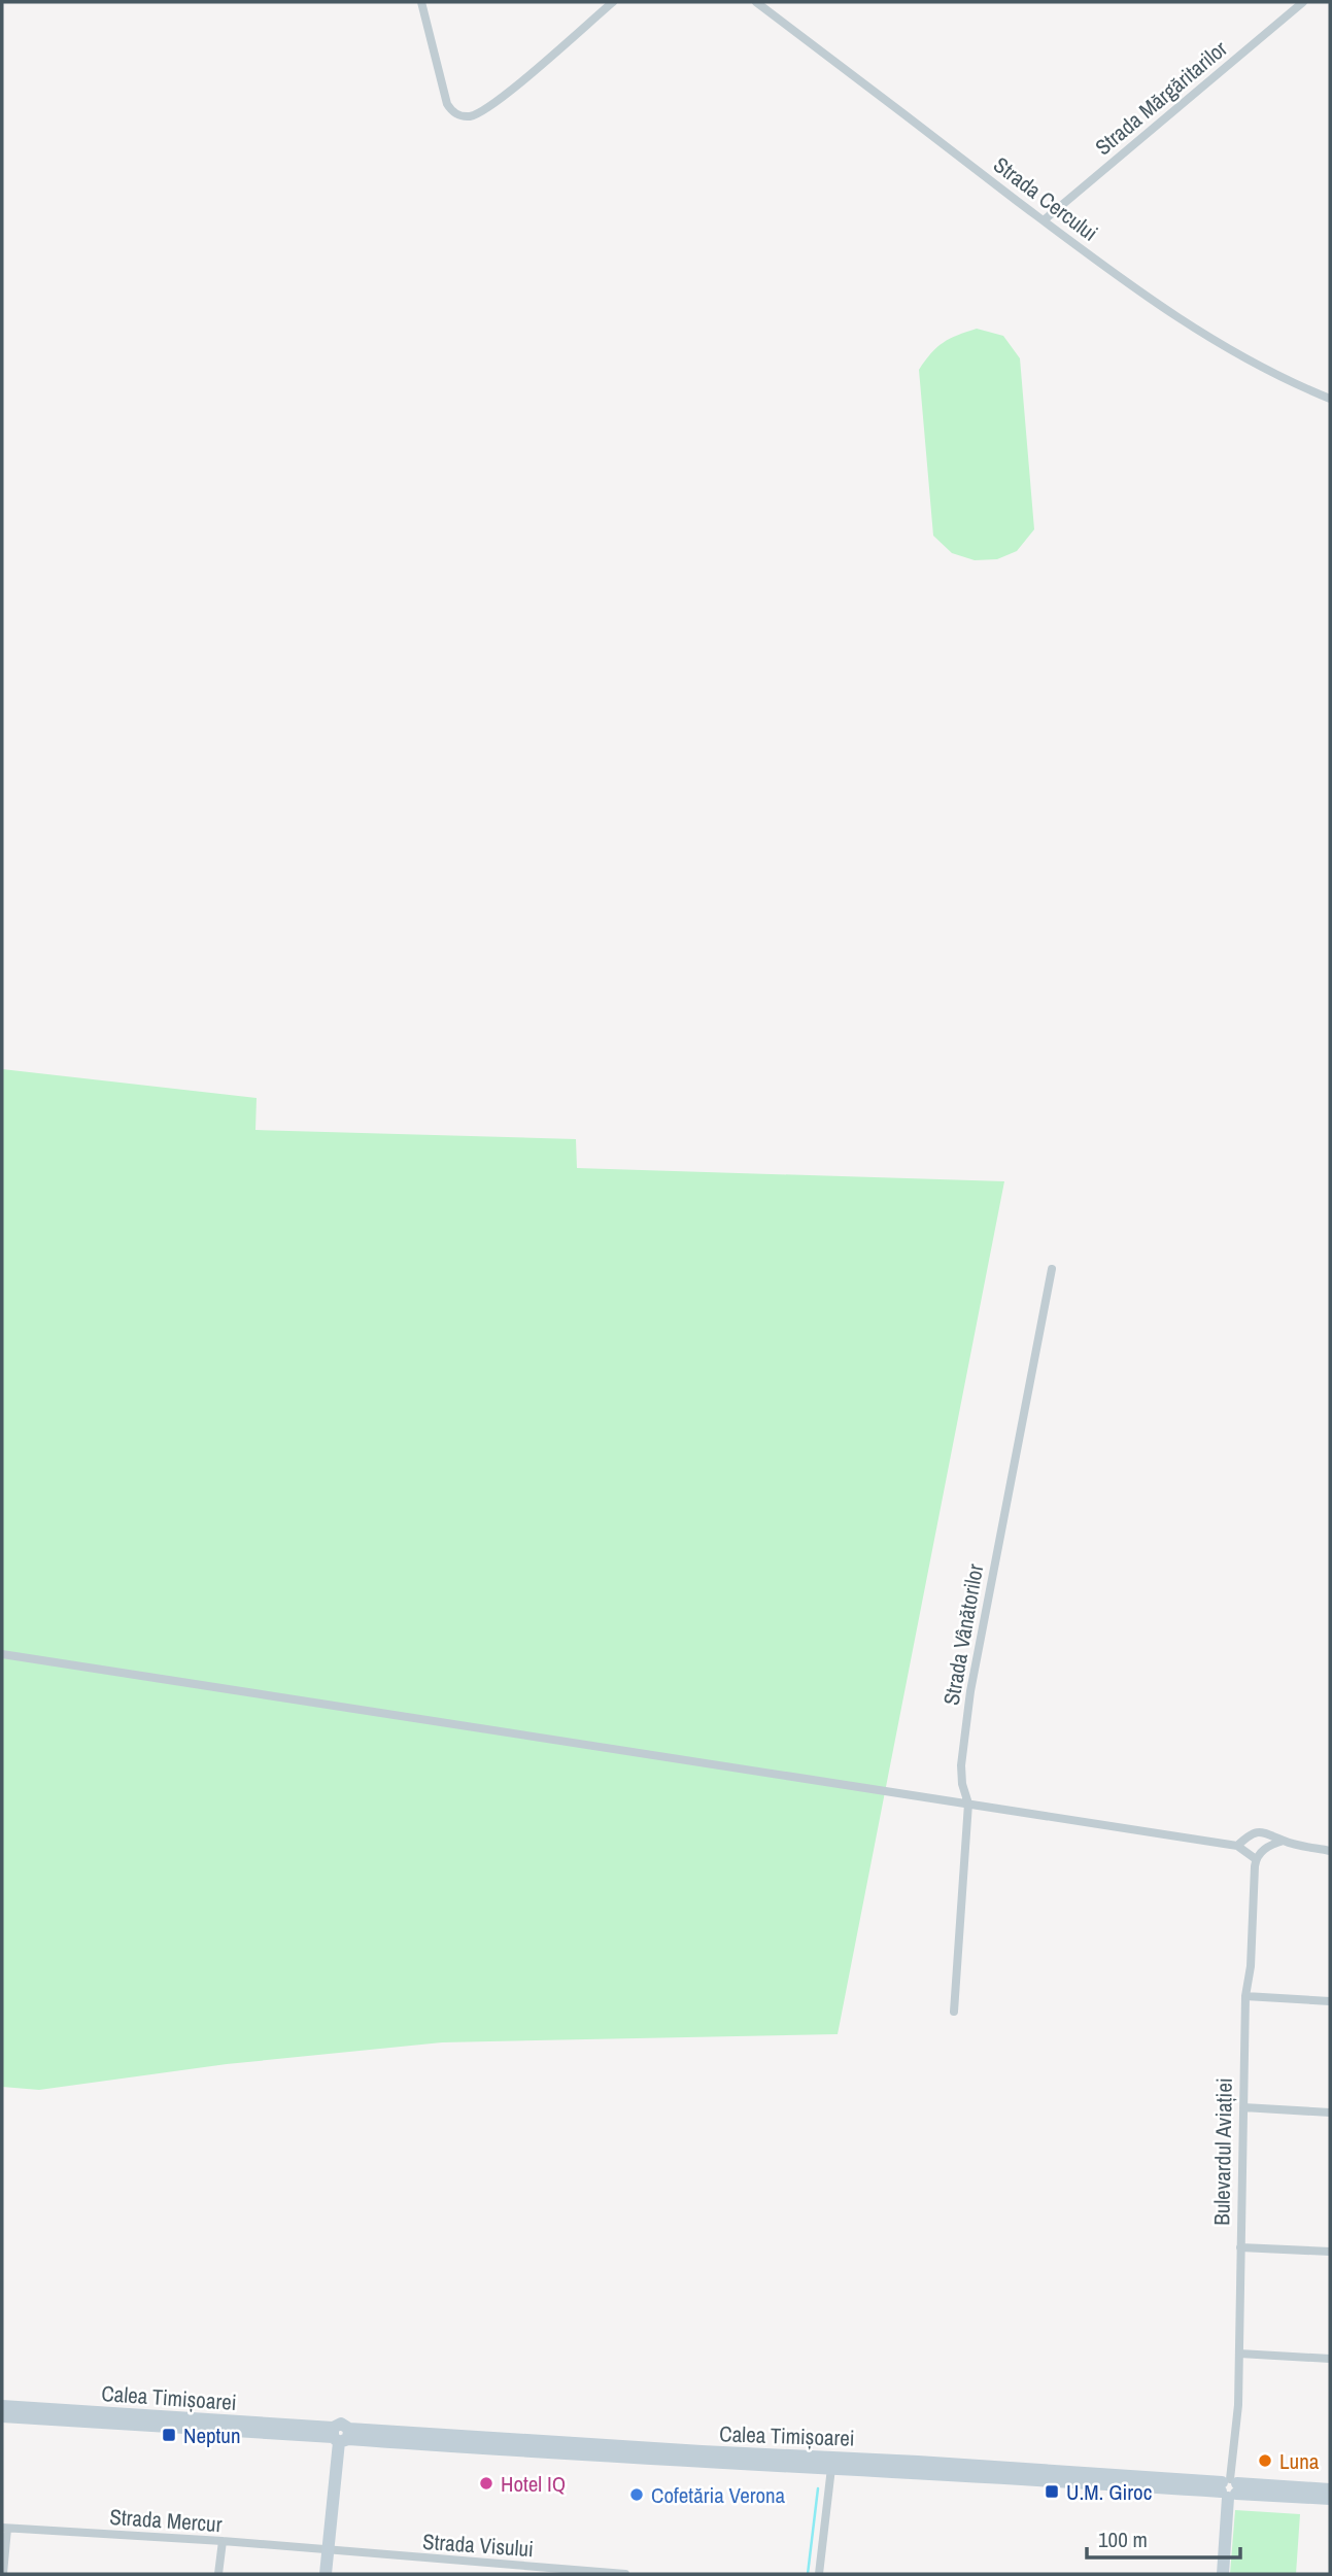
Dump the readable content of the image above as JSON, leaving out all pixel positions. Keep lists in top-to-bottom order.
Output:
{
  "streets": {
    "main road": ["Bulevardul Aviației", "Calea Timișoarei"],
    "street": [
      "Strada Mărgăritarilor",
      "Strada Cercului",
      "Strada Vânătorilor",
      "Strada Mercur",
      "Strada Visului"
    ]
  },
  "crossings": [
    ["Strada Mărgăritarilor", "Strada Cercului"],
    ["Bulevardul Aviației", "Calea Timișoarei"],
    ["Strada Mercur", "Strada Visului"]
  ],
  "places": {
    "transit": ["Neptun", "U.M. Giroc"],
    "other": ["Luna", "Hotel IQ", "Cofetăria Verona"]
  },
  "scale_bar": "100 m"
}
